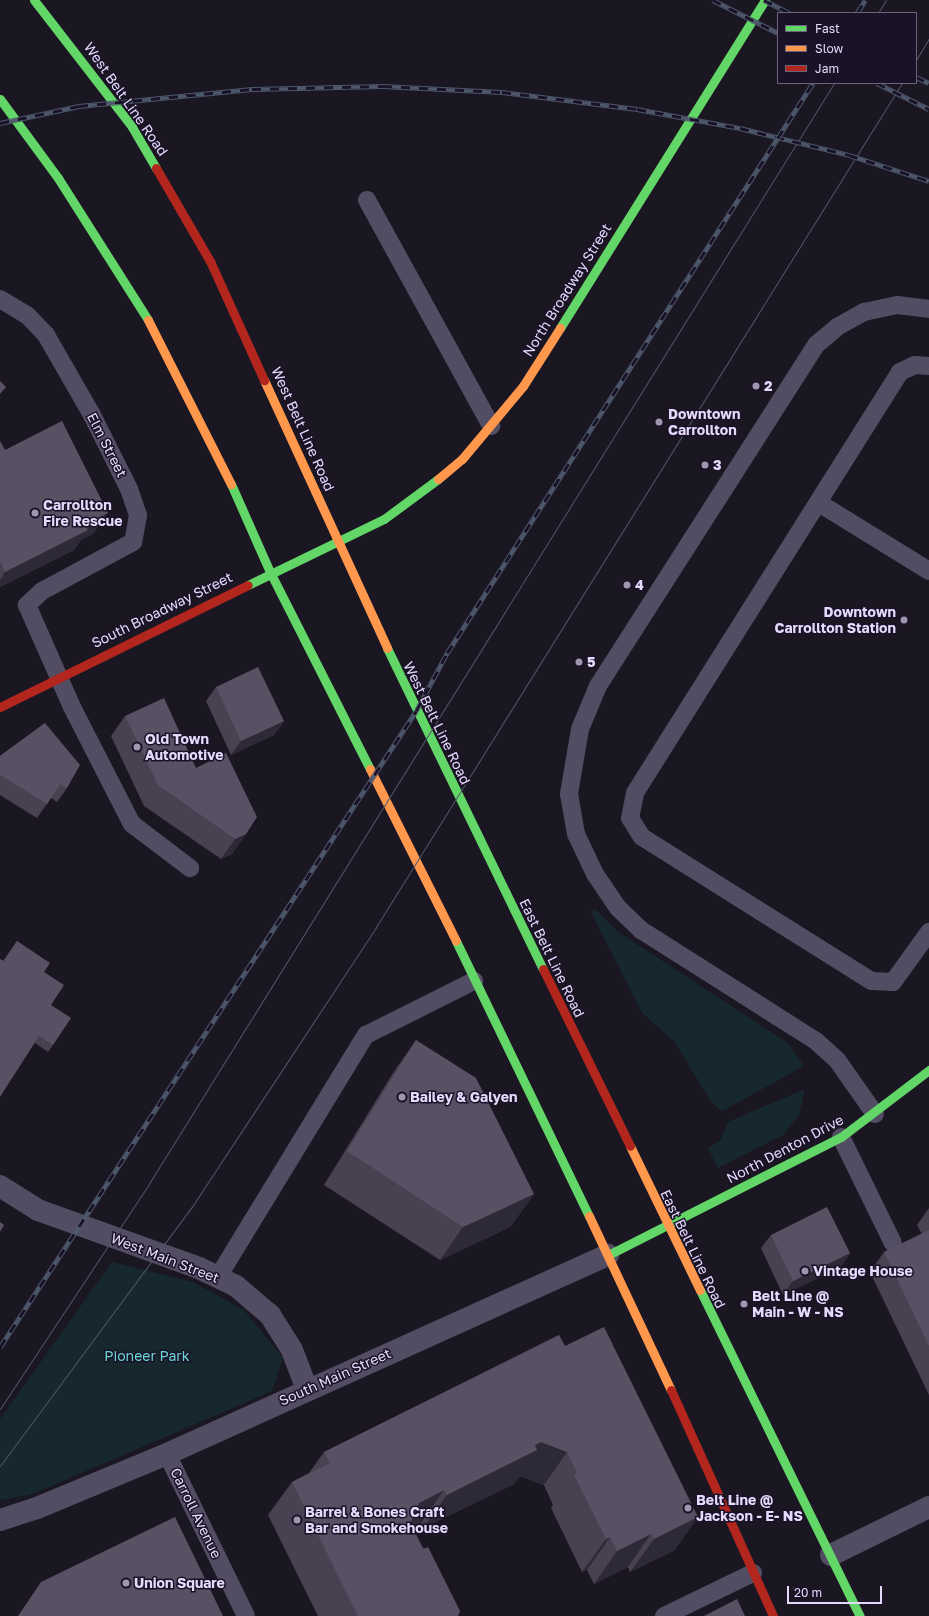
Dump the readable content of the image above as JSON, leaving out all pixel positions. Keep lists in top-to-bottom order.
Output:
{
  "streets": {
    "main road": [
      "West Belt Line Road",
      "North Broadway Street",
      "South Broadway Street",
      "East Belt Line Road",
      "North Denton Drive",
      "South Main Street"
    ],
    "street": ["West Main Street"],
    "lane": ["Elm Street", "Carroll Avenue"]
  },
  "crossings": [
    ["West Belt Line Road", "North Broadway Street"],
    ["West Belt Line Road", "South Broadway Street"],
    ["West Belt Line Road", "East Belt Line Road"],
    ["North Broadway Street", "South Broadway Street"],
    ["Elm Street", "South Broadway Street"],
    ["East Belt Line Road", "North Denton Drive"],
    ["East Belt Line Road", "South Main Street"],
    ["North Denton Drive", "South Main Street"],
    ["West Main Street", "South Main Street"],
    ["South Main Street", "Carroll Avenue"]
  ],
  "parks": ["Pioneer Park"],
  "places": [
    "2",
    "Downtown Carrollton",
    "3",
    "Carrollton Fire Rescue",
    "4",
    "Downtown Carrollton Station",
    "5",
    "Old Town Automotive",
    "Bailey & Galyen",
    "Vintage House",
    "Belt Line @ Main - W - NS",
    "Belt Line @ Jackson - E- NS",
    "Barrel & Bones Craft Bar and Smokehouse",
    "Union Square"
  ],
  "legend": ["Fast", "Slow", "Jam"],
  "scale_bar": "20 m"
}
